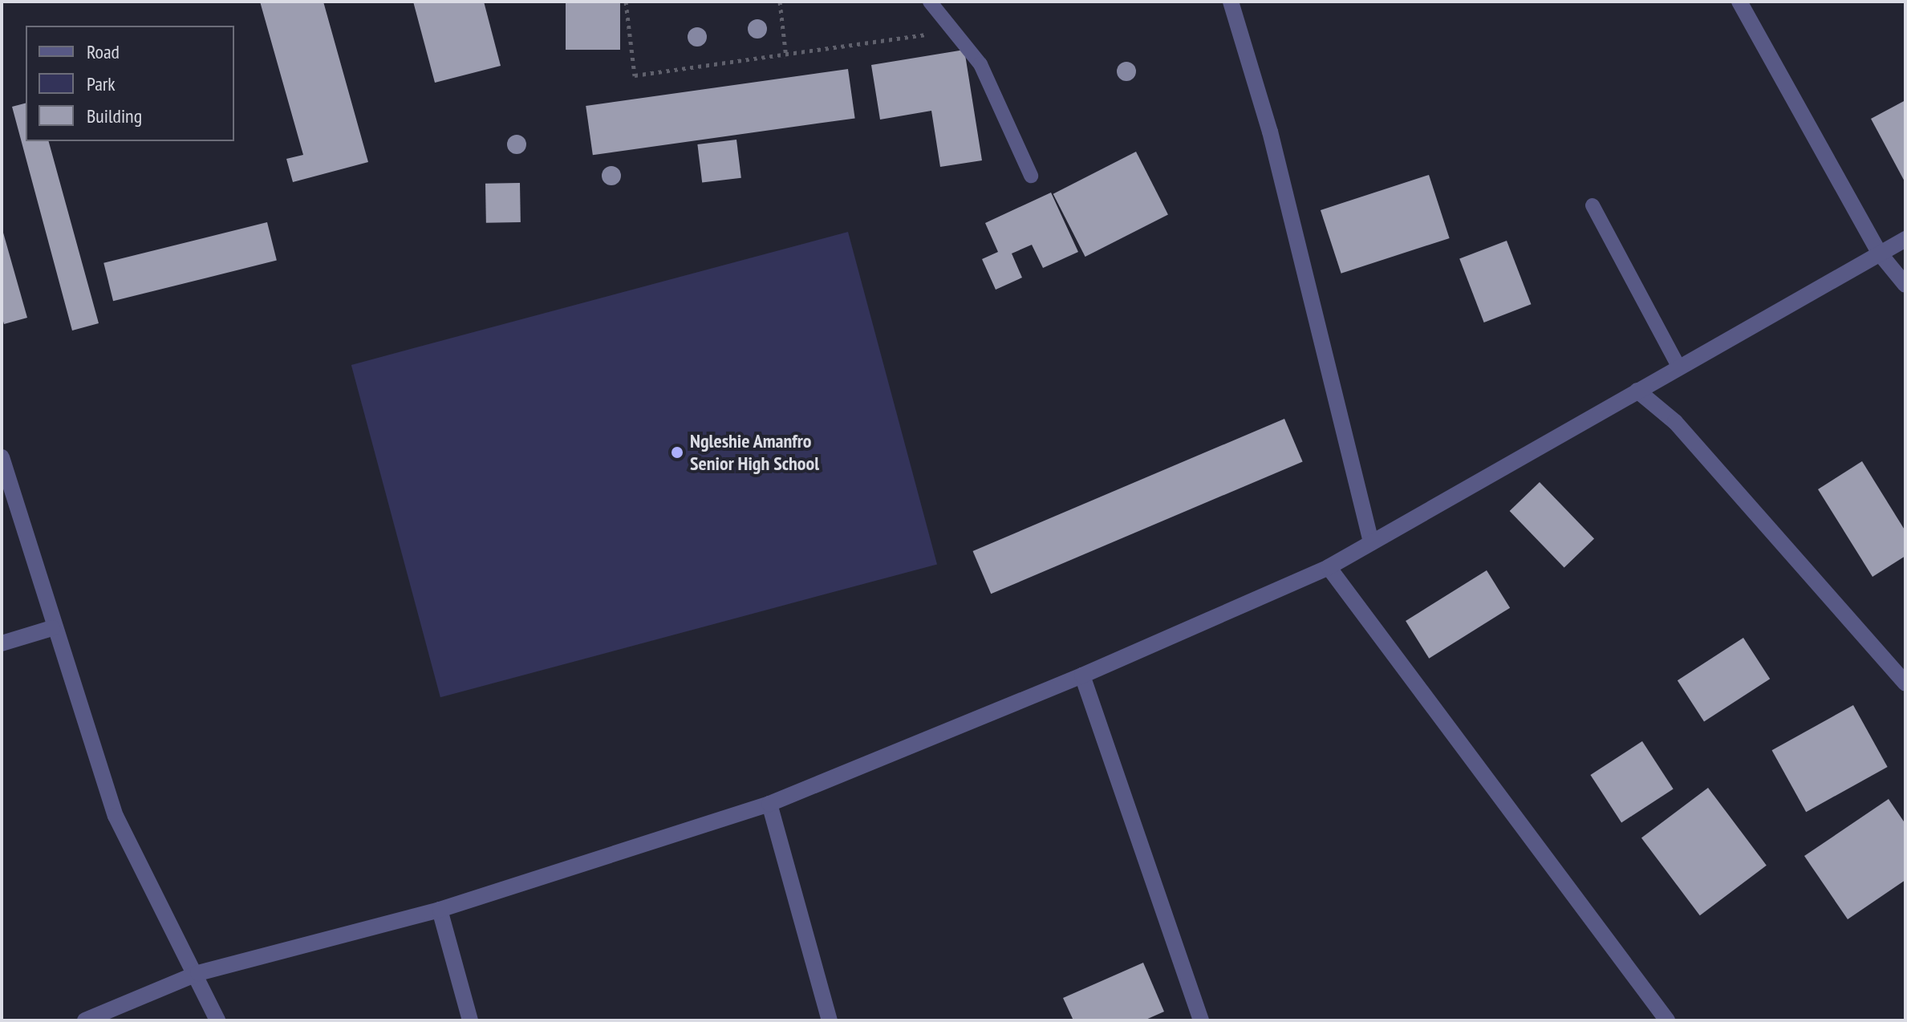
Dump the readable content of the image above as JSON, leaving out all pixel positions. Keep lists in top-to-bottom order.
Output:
{
  "places": ["Ngleshie Amanfro Senior High School"],
  "legend": ["Road", "Park", "Building"]
}
